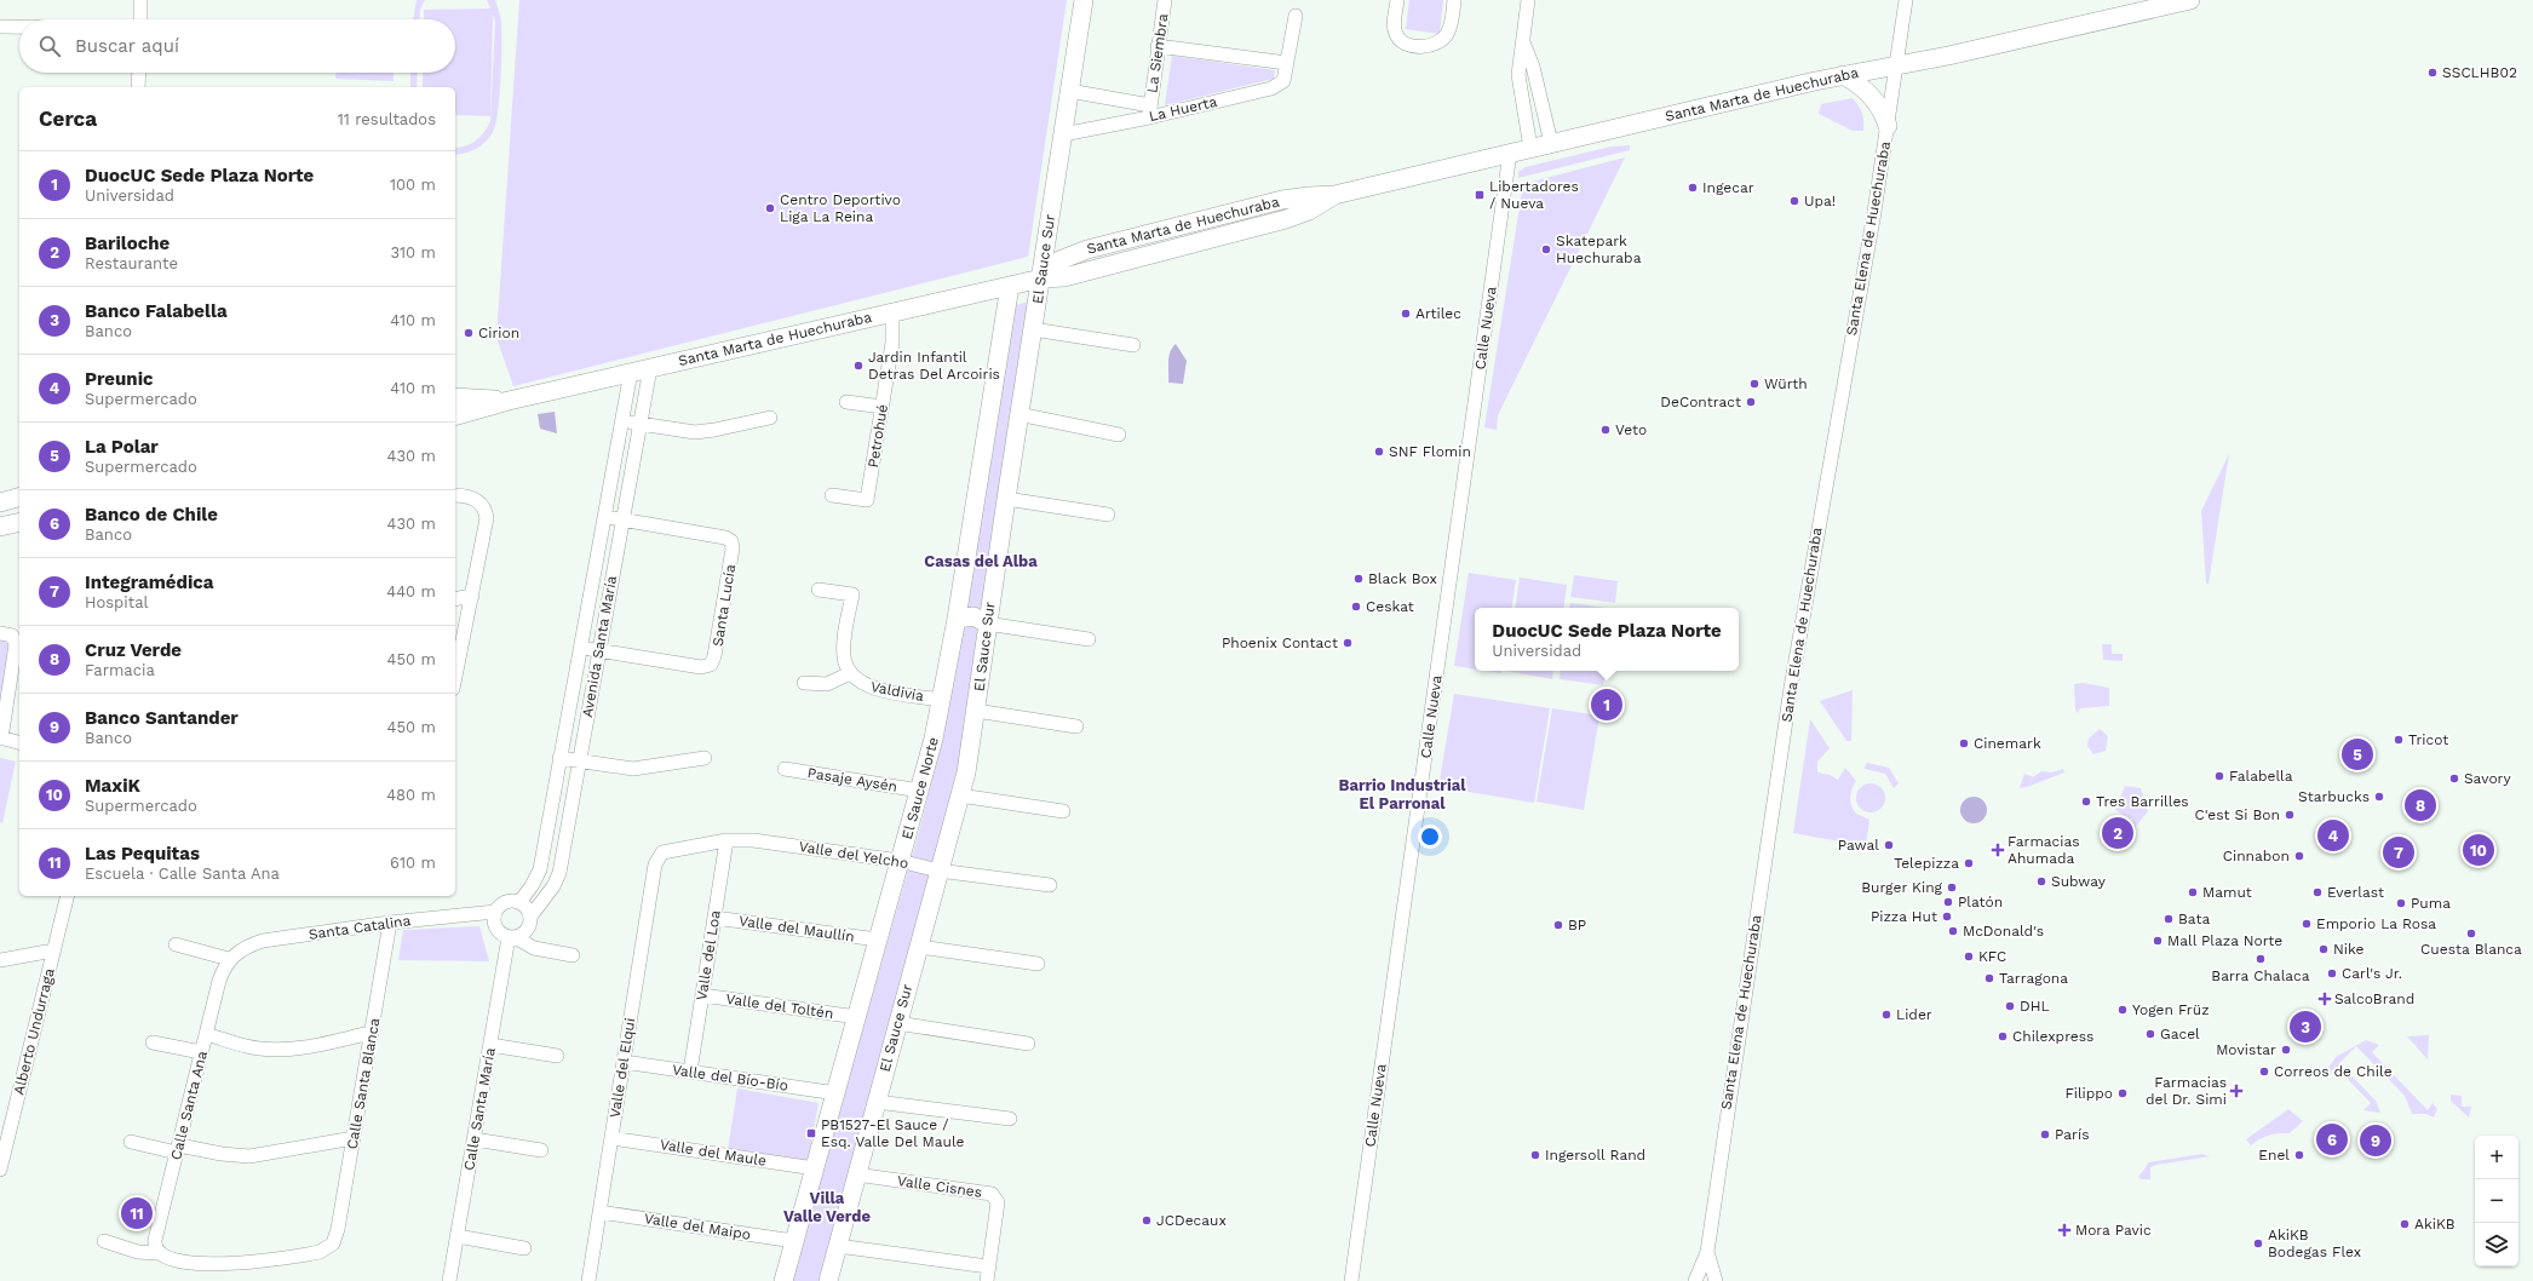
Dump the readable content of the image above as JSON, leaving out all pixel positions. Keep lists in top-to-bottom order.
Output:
{
  "streets": {
    "street": [
      "La Siembra",
      "Santa Marta de Huechuraba",
      "La Huerta",
      "Santa Elena de Huechuraba",
      "El Sauce Sur",
      "Calle Nueva",
      "Petrohué",
      "Santa Lucía",
      "Avenida Santa María",
      "Valdivia",
      "Pasaje Aysén",
      "El Sauce Norte",
      "Valle del Yelcho",
      "Santa Catalina",
      "Valle del Maullín",
      "Valle del Loa",
      "Valle del Toltén",
      "Alberto Undurraga",
      "Valle del Elqui",
      "Valle del Bío-Bío",
      "Calle Santa Blanca",
      "Calle Santa Ana",
      "Calle Santa María",
      "Valle del Maule",
      "Valle Cisnes",
      "Valle del Maipo"
    ]
  },
  "crossings": [
    ["La Siembra", "La Huerta"],
    ["La Siembra", "El Sauce Sur"],
    ["Santa Marta de Huechuraba", "Santa Elena de Huechuraba"],
    ["Santa Marta de Huechuraba", "El Sauce Sur"],
    ["Santa Marta de Huechuraba", "Calle Nueva"],
    ["Santa Marta de Huechuraba", "Petrohué"],
    ["Santa Marta de Huechuraba", "Avenida Santa María"],
    ["Santa Marta de Huechuraba", "El Sauce Norte"],
    ["La Huerta", "El Sauce Sur"],
    ["El Sauce Sur", "Valle del Yelcho"],
    ["El Sauce Sur", "Valle Cisnes"],
    ["Santa Lucía", "Avenida Santa María"],
    ["Avenida Santa María", "Santa Catalina"],
    ["Avenida Santa María", "Calle Santa María"],
    ["Valdivia", "El Sauce Norte"],
    ["Pasaje Aysén", "El Sauce Norte"],
    ["El Sauce Norte", "Valle del Yelcho"],
    ["El Sauce Norte", "Valle del Maullín"],
    ["El Sauce Norte", "Valle del Toltén"],
    ["El Sauce Norte", "Valle del Bío-Bío"],
    ["El Sauce Norte", "Valle del Maule"],
    ["El Sauce Norte", "Valle del Maipo"],
    ["Valle del Yelcho", "Valle del Loa"],
    ["Valle del Yelcho", "Valle del Elqui"],
    ["Santa Catalina", "Calle Santa Blanca"],
    ["Santa Catalina", "Calle Santa Ana"],
    ["Santa Catalina", "Calle Santa María"],
    ["Valle del Maullín", "Valle del Loa"],
    ["Valle del Loa", "Valle del Toltén"],
    ["Valle del Loa", "Valle del Bío-Bío"],
    ["Valle del Elqui", "Valle del Bío-Bío"],
    ["Valle del Elqui", "Valle del Maule"],
    ["Valle del Elqui", "Valle del Maipo"],
    ["Calle Santa Blanca", "Calle Santa Ana"]
  ],
  "districts": ["Casas del Alba", "Barrio Industrial El Parronal", "Villa Valle Verde"],
  "places": {
    "other": [
      "SSCLHB02",
      "Ingecar",
      "Upa!",
      "Centro Deportivo Liga La Reina",
      "Skatepark Huechuraba",
      "Artilec",
      "Cirion",
      "Jardin Infantil Detras Del Arcoiris",
      "Würth",
      "DeContract",
      "Veto",
      "SNF Flomin",
      "Black Box",
      "Ceskat",
      "Phoenix Contact",
      "Tricot",
      "Cinemark",
      "Falabella",
      "Savory",
      "Starbucks",
      "Tres Barrilles",
      "C'est Si Bon",
      "Pawal",
      "Cinnabon",
      "Telepizza",
      "Subway",
      "Burger King",
      "Mamut",
      "Everlast",
      "Platón",
      "Puma",
      "Pizza Hut",
      "Bata",
      "Emporio La Rosa",
      "BP",
      "McDonald's",
      "Cuesta Blanca",
      "Mall Plaza Norte",
      "Nike",
      "KFC",
      "Barra Chalaca",
      "Carl's Jr.",
      "Tarragona",
      "DHL",
      "Yogen Früz",
      "Lider",
      "Gacel",
      "Chilexpress",
      "Movistar",
      "Correos de Chile",
      "Filippo",
      "París",
      "Ingersoll Rand",
      "Enel",
      "JCDecaux",
      "AkiKB",
      "AkiKB Bodegas Flex"
    ],
    "transit": ["Libertadores / Nueva", "PB1527-El Sauce / Esq. Valle Del Maule"],
    "health": [
      "Farmacias Ahumada",
      "SalcoBrand",
      "Farmacias del Dr. Simi",
      "Mora Pavic"
    ]
  },
  "page": {
    "search": "Buscar aquí",
    "heading": ["Cerca", "11 resultados"],
    "list": [
      {
        "mark": "1",
        "name": "DuocUC Sede Plaza Norte",
        "note": "Universidad",
        "value": "100 m"
      },
      {
        "mark": "2",
        "name": "Bariloche",
        "note": "Restaurante",
        "value": "310 m"
      },
      {
        "mark": "3",
        "name": "Banco Falabella",
        "note": "Banco",
        "value": "410 m"
      },
      {
        "mark": "4",
        "name": "Preunic",
        "note": "Supermercado",
        "value": "410 m"
      },
      {
        "mark": "5",
        "name": "La Polar",
        "note": "Supermercado",
        "value": "430 m"
      },
      {
        "mark": "6",
        "name": "Banco de Chile",
        "note": "Banco",
        "value": "430 m"
      },
      {
        "mark": "7",
        "name": "Integramédica",
        "note": "Hospital",
        "value": "440 m"
      },
      {
        "mark": "8",
        "name": "Cruz Verde",
        "note": "Farmacia",
        "value": "450 m"
      },
      {
        "mark": "9",
        "name": "Banco Santander",
        "note": "Banco",
        "value": "450 m"
      },
      {
        "mark": "10",
        "name": "MaxiK",
        "note": "Supermercado",
        "value": "480 m"
      },
      {
        "mark": "11",
        "name": "Las Pequitas",
        "note": "Escuela · Calle Santa Ana",
        "value": "610 m"
      }
    ],
    "popup": ["DuocUC Sede Plaza Norte", "Universidad"],
    "pins": [
      "1",
      "5",
      "8",
      "2",
      "4",
      "10",
      "7",
      "3",
      "6",
      "9",
      "11"
    ],
    "map_buttons": ["+", "−"]
  }
}
